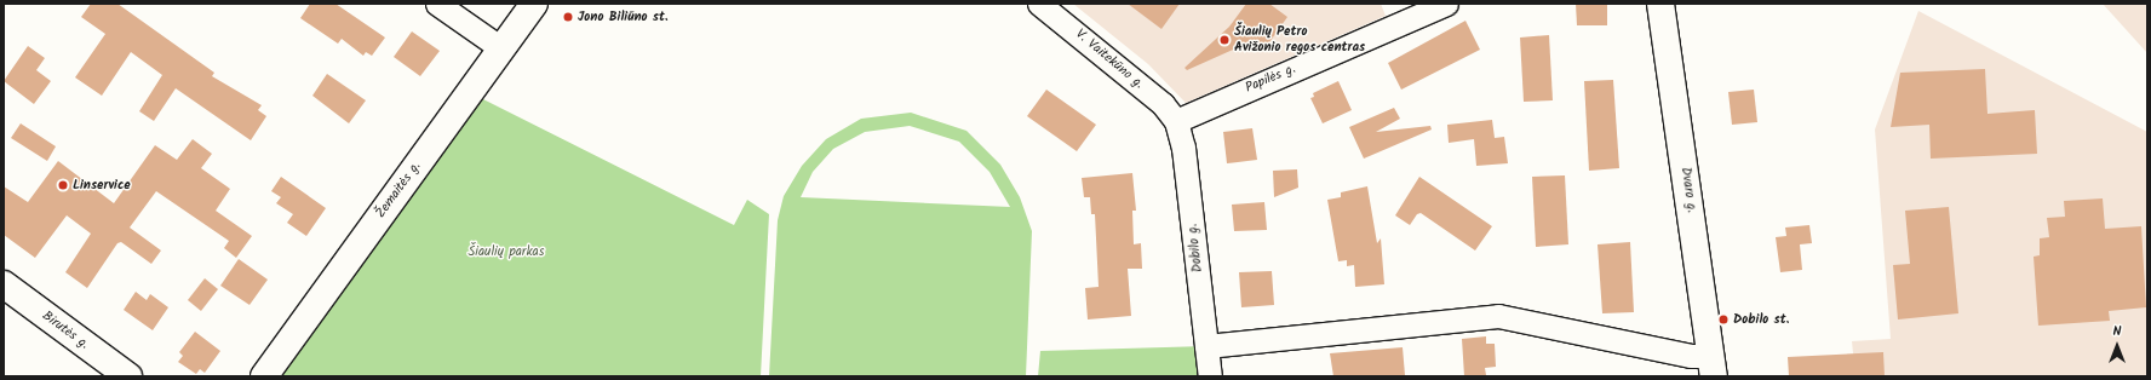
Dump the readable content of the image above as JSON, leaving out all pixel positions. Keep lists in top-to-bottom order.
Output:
{
  "streets": {
    "main road": ["Žemaitės g.", "Dvaro g.", "Birutės g."],
    "street": ["V. Vaitekūno g.", "Papilės g.", "Dobilo g."]
  },
  "crossings": [
    ["V. Vaitekūno g.", "Papilės g."],
    ["V. Vaitekūno g.", "Dobilo g."],
    ["Papilės g.", "Dobilo g."]
  ],
  "parks": ["Šiaulių parkas"],
  "places": [
    "Jono Biliūno st.",
    "Šiaulių Petro Avižonio regos centras",
    "Linservice",
    "Dobilo st."
  ],
  "north": "top"
}
